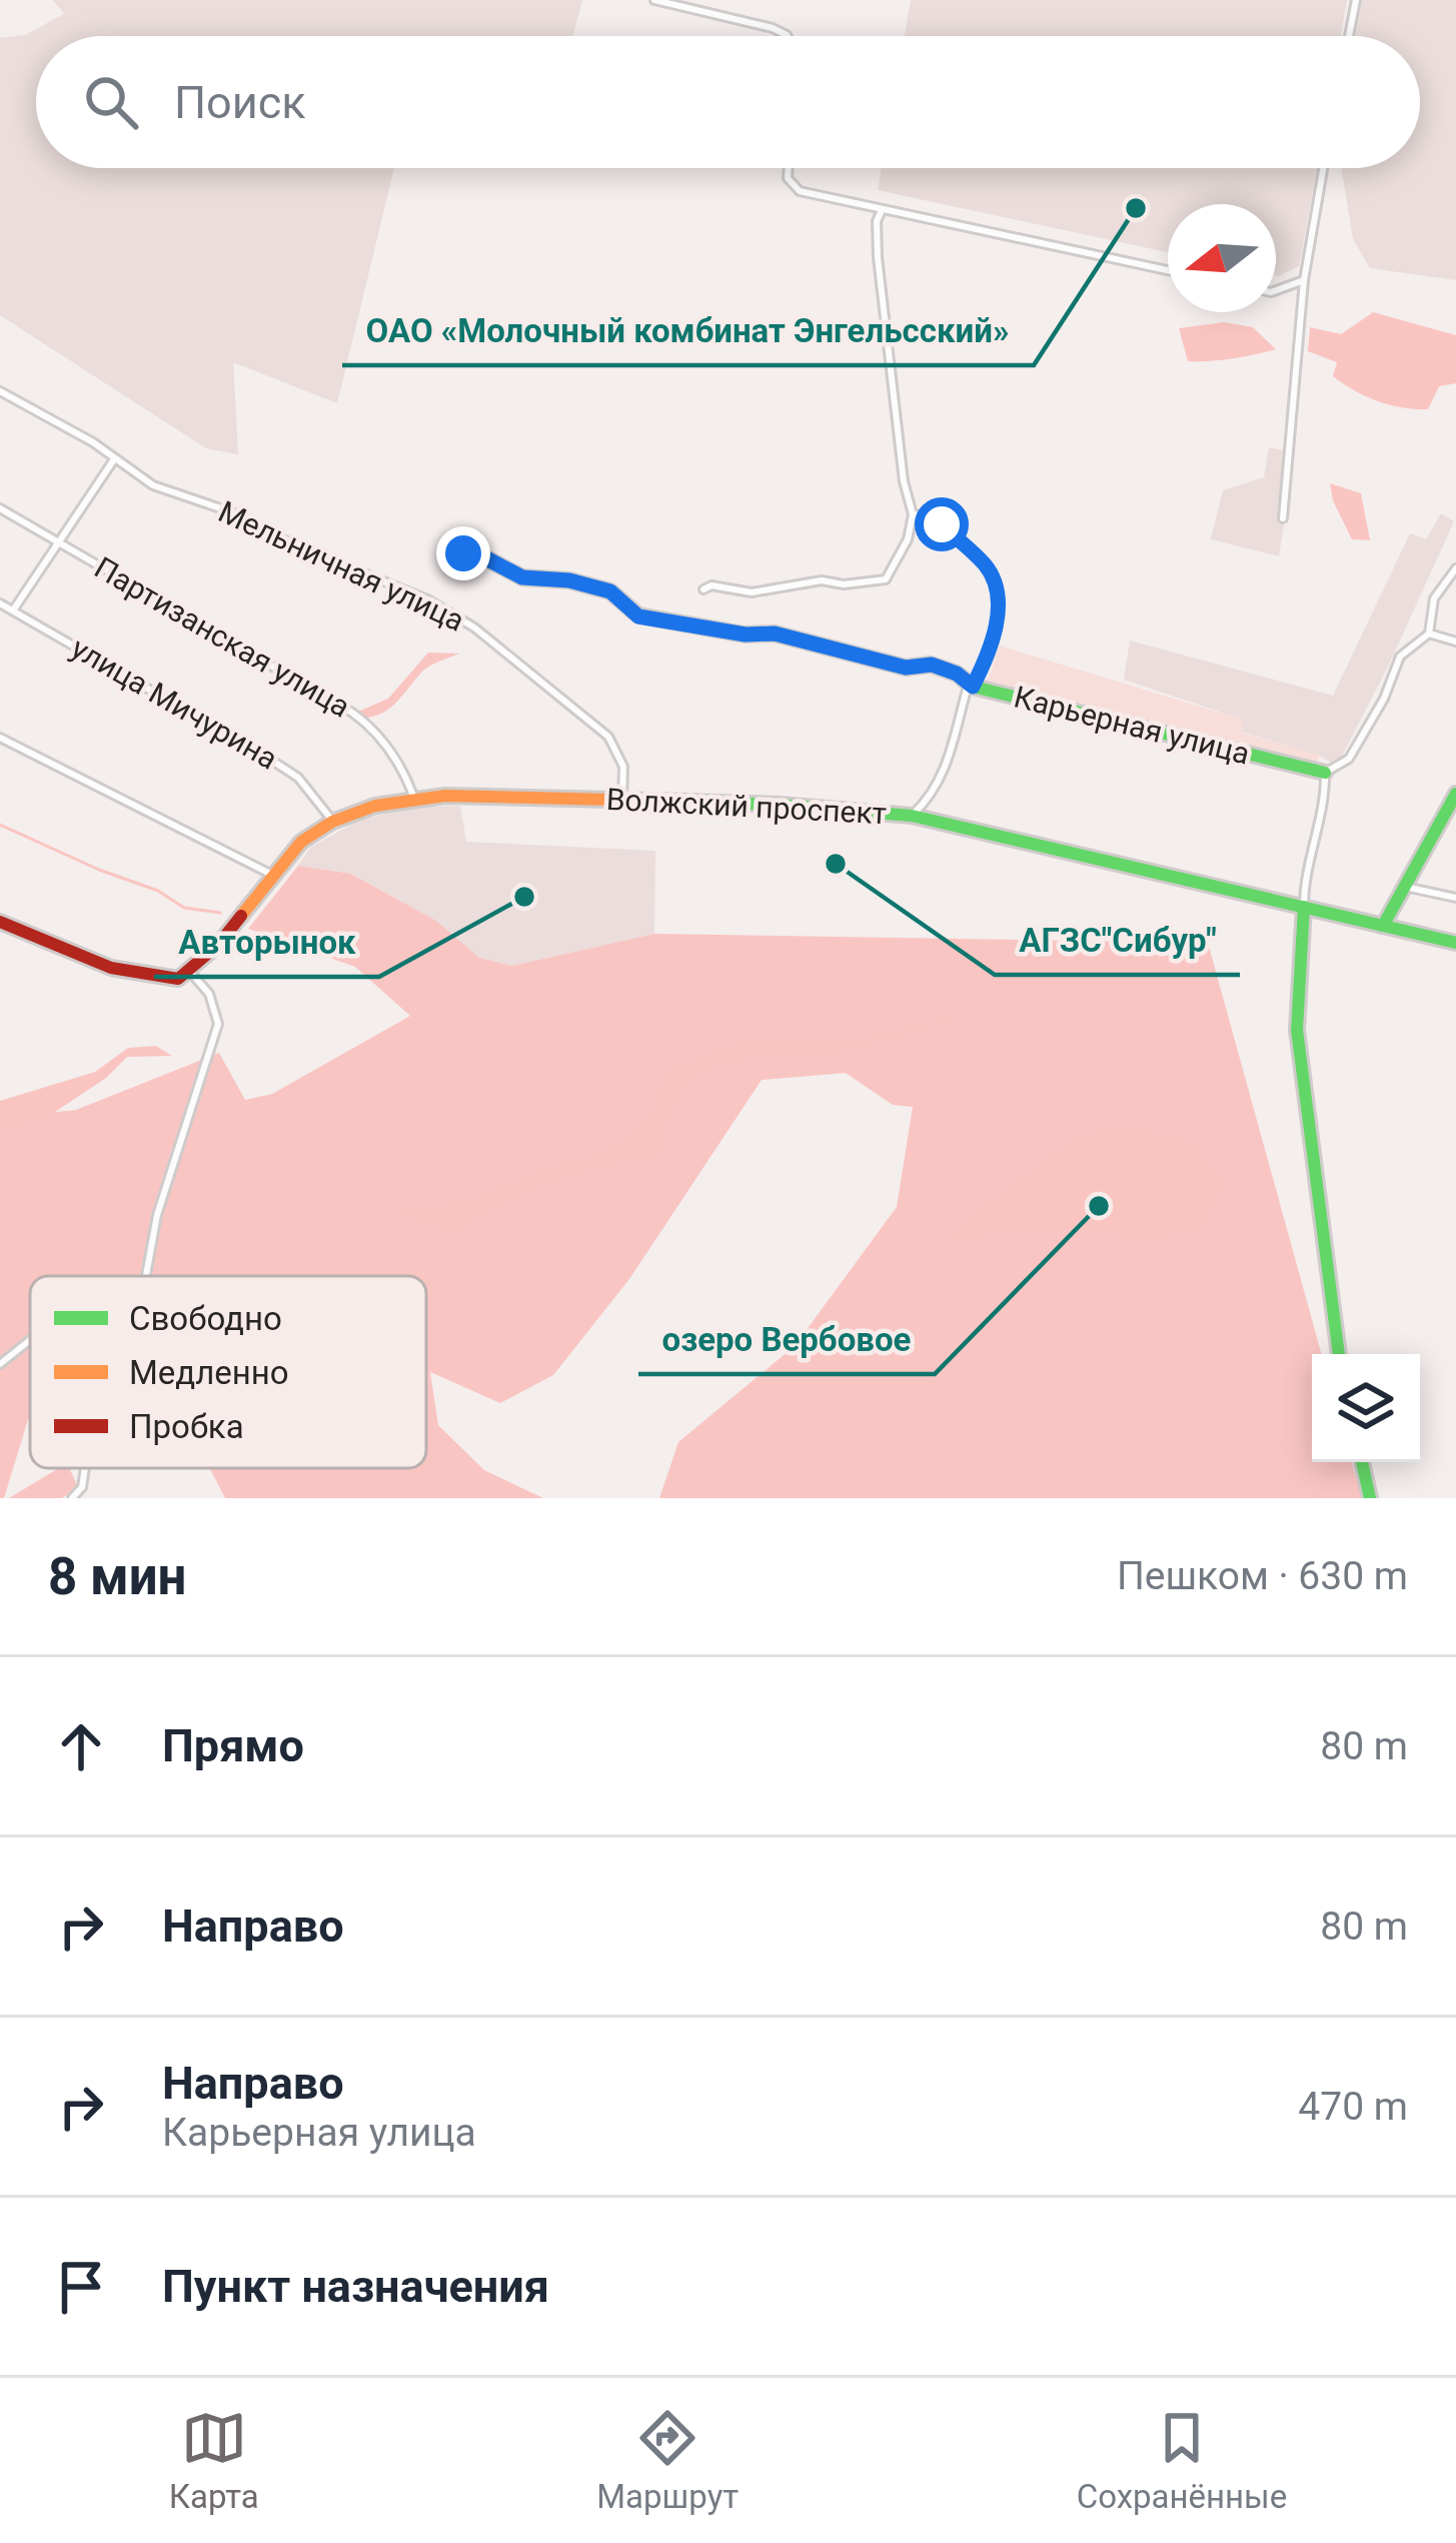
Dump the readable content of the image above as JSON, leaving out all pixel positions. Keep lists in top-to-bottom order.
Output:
{
  "streets": {
    "street": [
      "Мельничная улица",
      "Партизанская улица",
      "улица Мичурина",
      "Карьерная улица",
      "Волжский проспект"
    ]
  },
  "crossings": [
    ["Мельничная улица", "Волжский проспект"],
    ["Партизанская улица", "Волжский проспект"],
    ["улица Мичурина", "Волжский проспект"]
  ],
  "places": [
    "ОАО «Молочный комбинат Энгельсский»",
    "АГЗС\"Сибур\"",
    "Авторынок",
    "озеро Вербовое"
  ],
  "legend": ["Свободно", "Медленно", "Пробка"],
  "north": "left",
  "page": {
    "search": "Поиск",
    "heading": ["8 мин", "Пешком · 630 m"],
    "list": [
      ["Прямо", "80 m"],
      ["Направо", "80 m"],
      ["Направо", "Карьерная улица", "470 m"],
      "Пункт назначения"
    ],
    "nav": ["Карта", "Маршрут", "Сохранённые"]
  }
}
